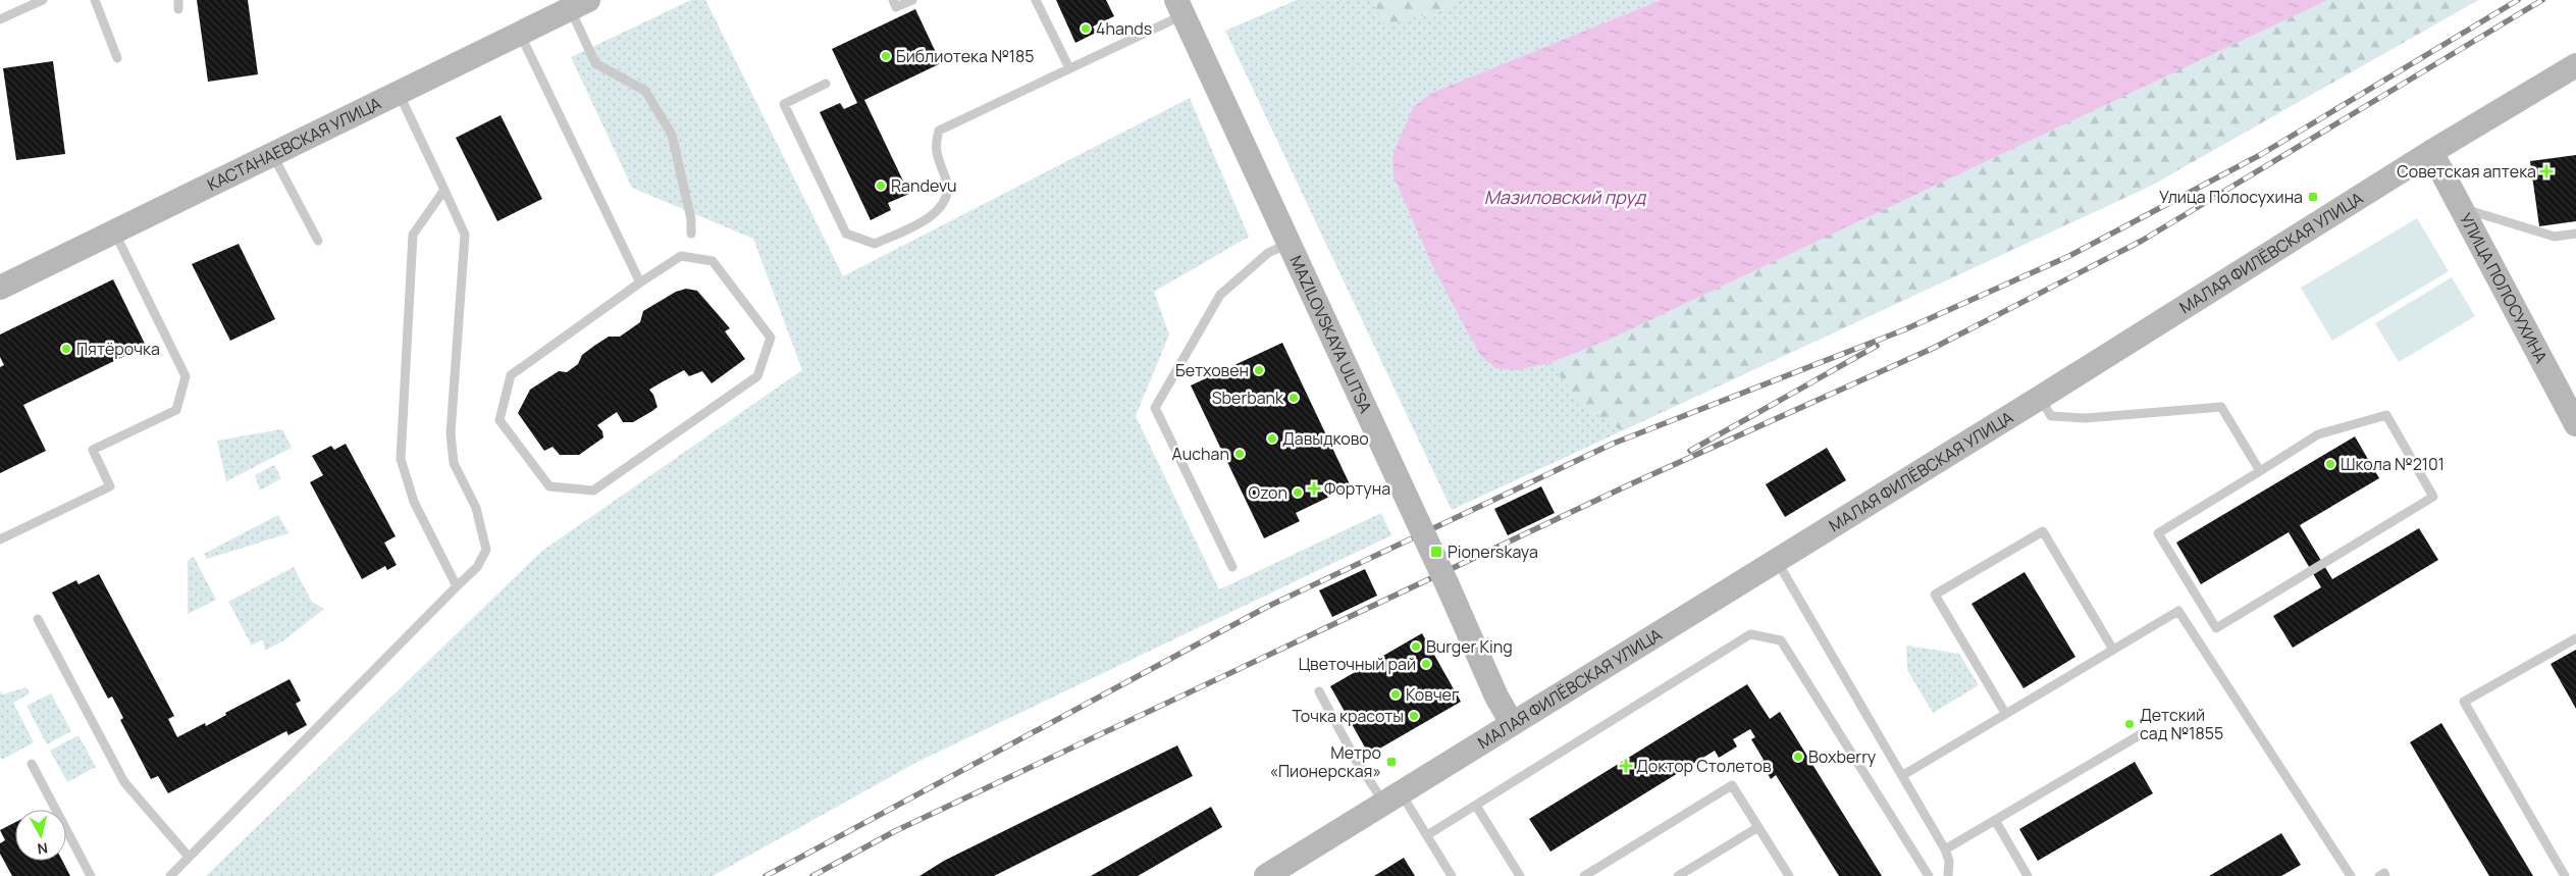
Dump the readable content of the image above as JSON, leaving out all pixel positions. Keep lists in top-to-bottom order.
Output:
{
  "streets": {
    "street": [
      "КАСТАНАЕВСКАЯ УЛИЦА",
      "МАЛАЯ ФИЛЁВСКАЯ УЛИЦА",
      "УЛИЦА ПОЛОСУХИНА",
      "MAZILOVSKAYA ULITSA"
    ]
  },
  "crossings": [
    ["МАЛАЯ ФИЛЁВСКАЯ УЛИЦА", "УЛИЦА ПОЛОСУХИНА"],
    ["МАЛАЯ ФИЛЁВСКАЯ УЛИЦА", "MAZILOVSKAYA ULITSA"]
  ],
  "water": ["Мазиловский пруд"],
  "places": {
    "other": [
      "4hands",
      "Библиотека №185",
      "Randevu",
      "Пятёрочка",
      "Бетховен",
      "Sberbank",
      "Давыдково",
      "Auchan",
      "Школа №2101",
      "Ozon",
      "Burger King",
      "Цветочный рай",
      "Ковчег",
      "Точка красоты",
      "Детский сад №1855",
      "Boxberry"
    ],
    "health": ["Советская аптека", "Фортуна", "Доктор Столетов"],
    "transit": ["Улица Полосухина", "Pionerskaya", "Метро «Пионерская»"]
  },
  "north": "bottom"
}
